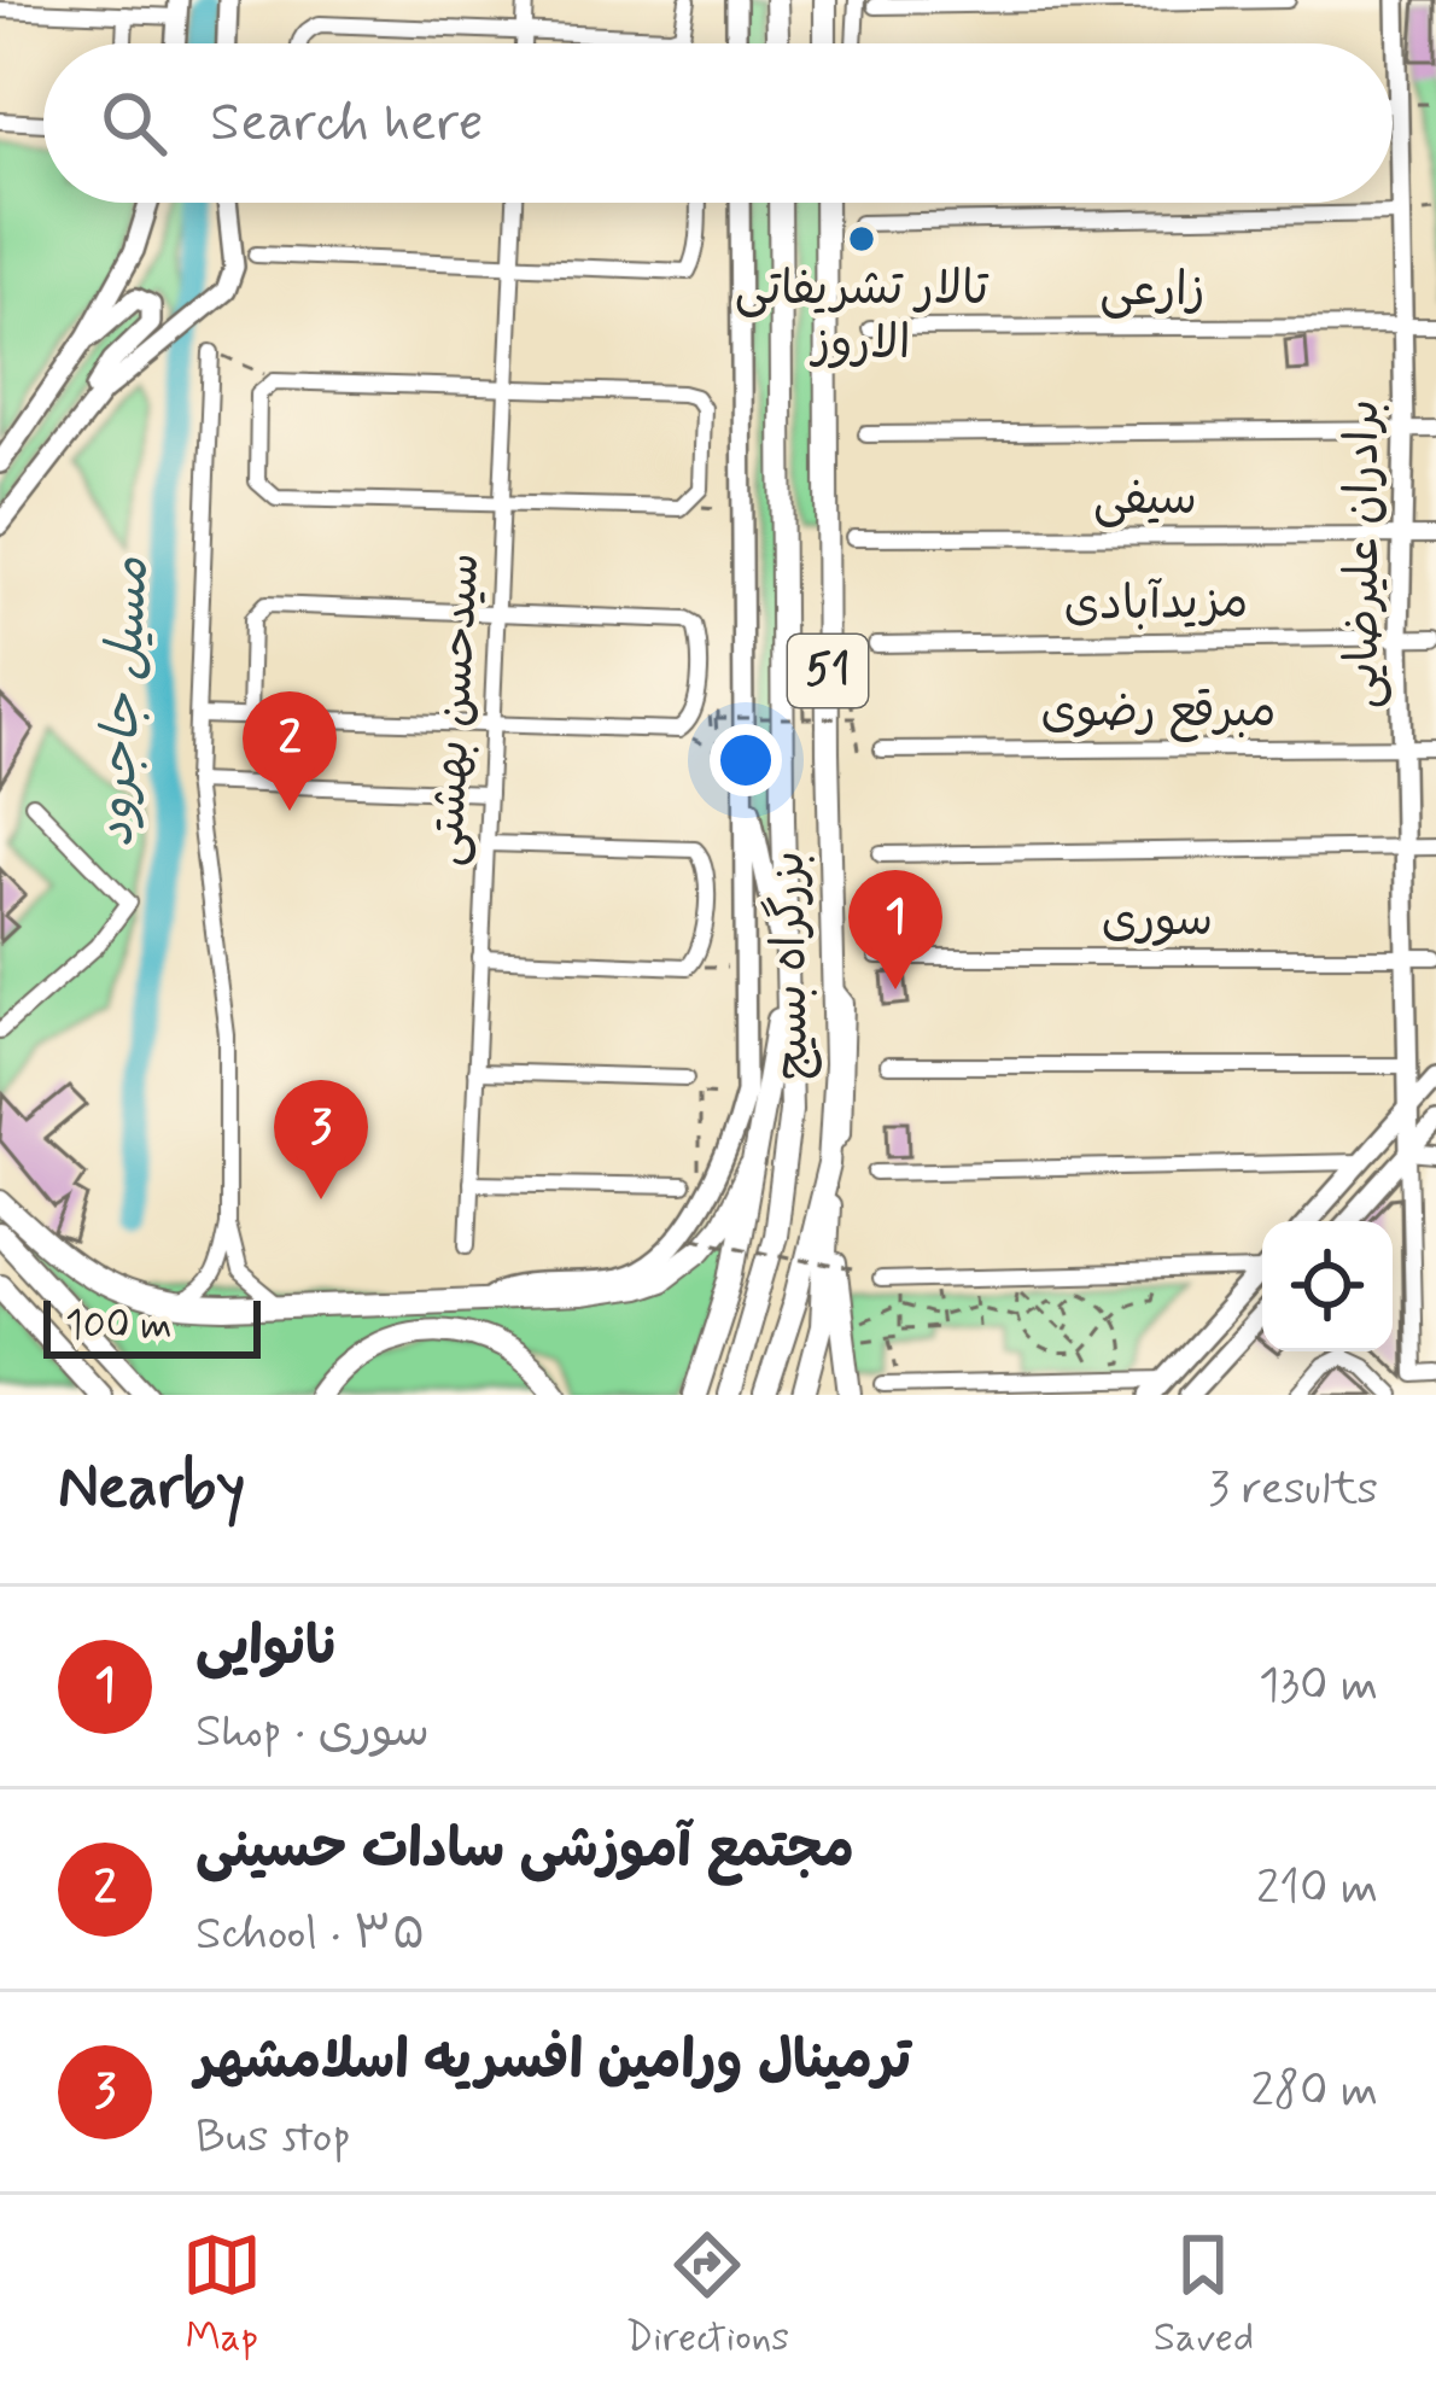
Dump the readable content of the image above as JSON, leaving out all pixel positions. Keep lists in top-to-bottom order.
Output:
{
  "streets": {
    "highway": ["51", "بزرگراه بسیج"],
    "main road": ["برادران علیرضایی"],
    "street": [
      "زارعی",
      "سیفی",
      "مزیدآبادی",
      "سیدحسن بهشتی",
      "مبرقع رضوی",
      "سوری"
    ]
  },
  "crossings": [
    ["زارعی", "برادران علیرضایی"],
    ["سیفی", "برادران علیرضایی"],
    ["برادران علیرضایی", "مزیدآبادی"],
    ["برادران علیرضایی", "مبرقع رضوی"],
    ["برادران علیرضایی", "سوری"]
  ],
  "water": ["مسیل جاجرود"],
  "places": ["تالار تشریفاتی الاروز"],
  "scale_bar": "100 m",
  "page": {
    "search": "Search here",
    "pins": ["2", "1", "3"],
    "scale": "100 m",
    "heading": ["Nearby", "3 results"],
    "list": [
      {
        "mark": "1",
        "name": "نانوایی",
        "note": "Shop · سوری",
        "value": "130 m"
      },
      {
        "mark": "2",
        "name": "مجتمع آموزشی سادات حسینی",
        "note": "School · ۳۵",
        "value": "210 m"
      },
      {
        "mark": "3",
        "name": "ترمینال ورامین افسریه اسلامشهر",
        "note": "Bus stop",
        "value": "280 m"
      }
    ],
    "nav": ["Map", "Directions", "Saved"]
  }
}
